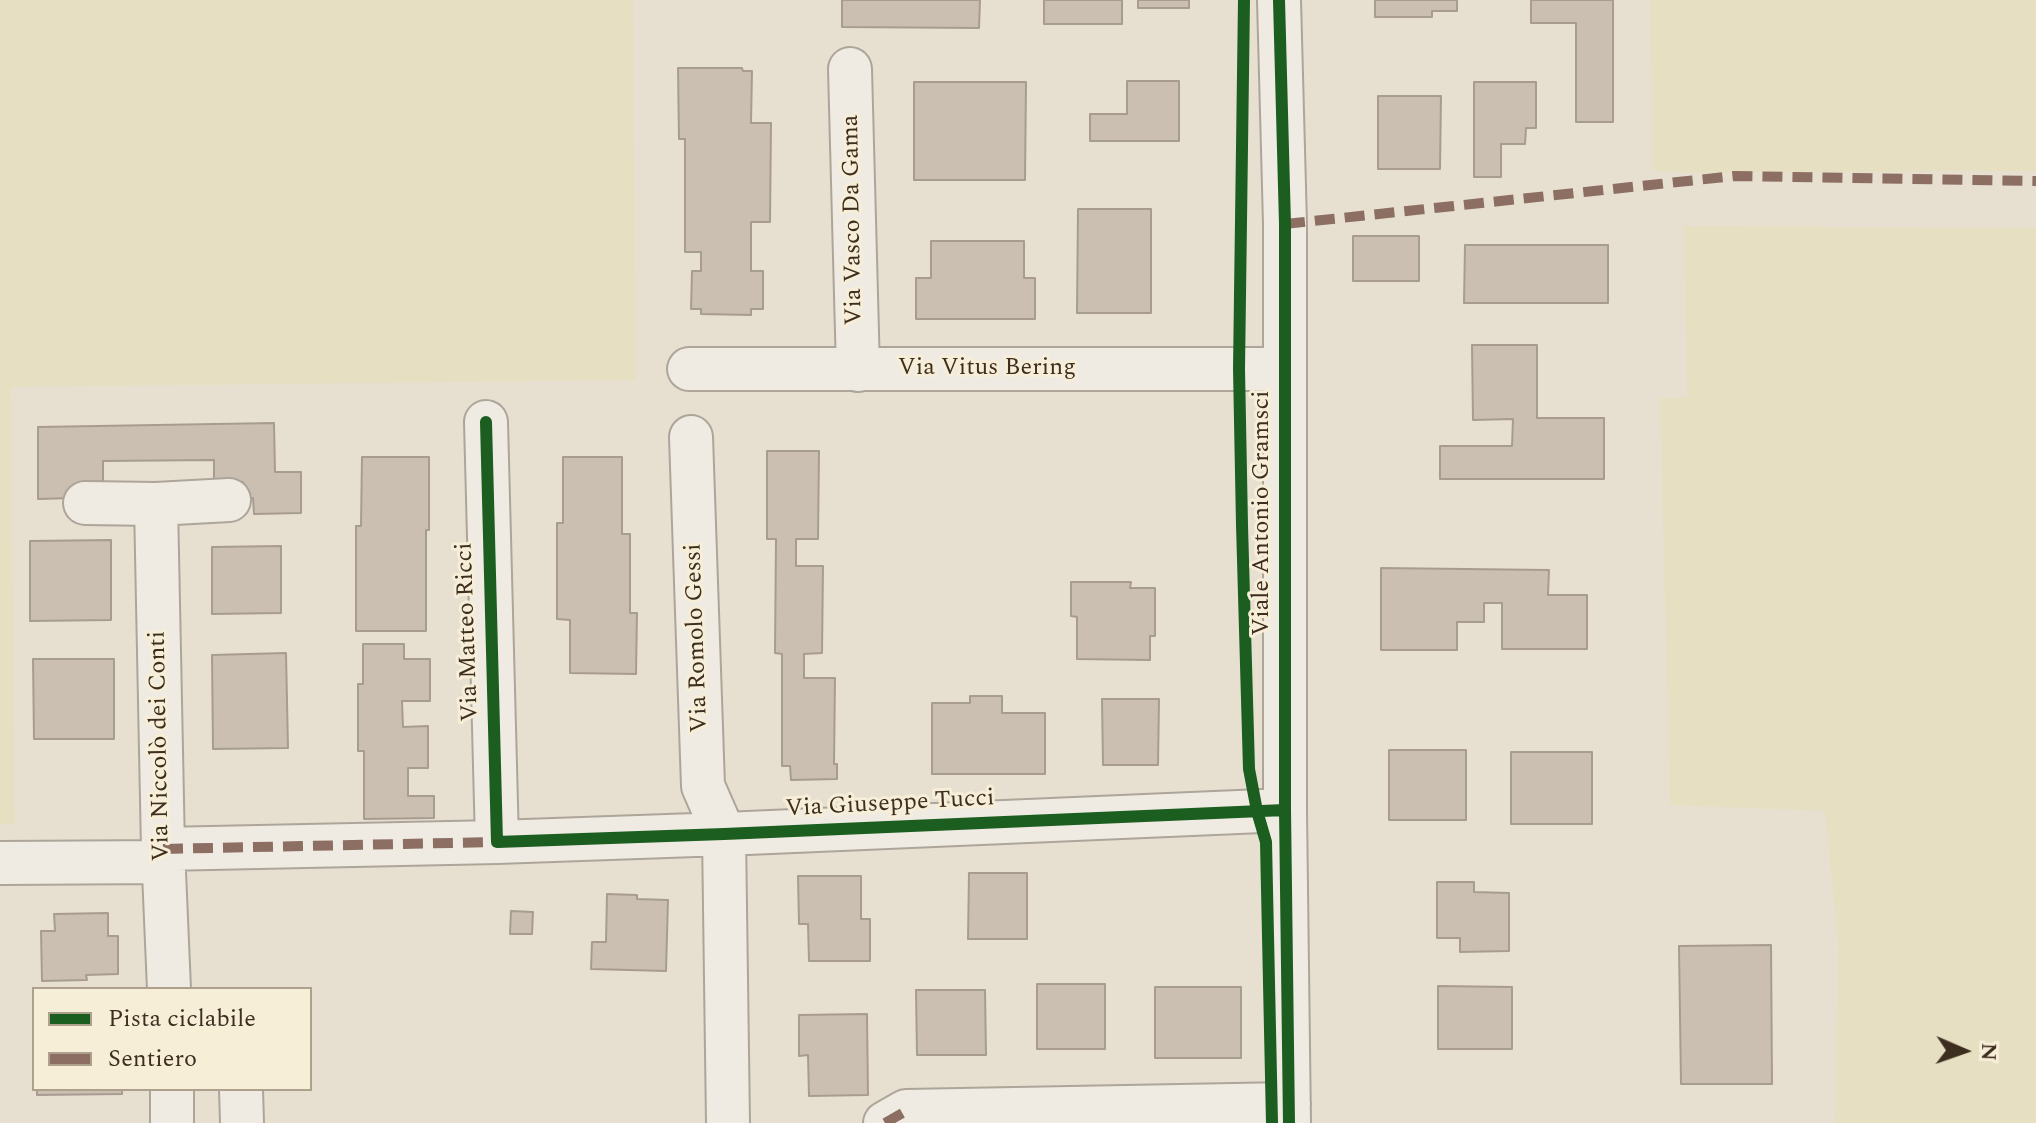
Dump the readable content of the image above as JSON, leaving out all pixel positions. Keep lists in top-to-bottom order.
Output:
{
  "streets": {
    "street": [
      "Via Vasco Da Gama",
      "Via Vitus Bering",
      "Viale Antonio Gramsci",
      "Via Matteo Ricci",
      "Via Romolo Gessi",
      "Via Niccolò dei Conti",
      "Via Giuseppe Tucci"
    ]
  },
  "crossings": [
    ["Via Vasco Da Gama", "Via Vitus Bering"],
    ["Via Vitus Bering", "Viale Antonio Gramsci"],
    ["Viale Antonio Gramsci", "Via Giuseppe Tucci"],
    ["Via Matteo Ricci", "Via Giuseppe Tucci"],
    ["Via Romolo Gessi", "Via Giuseppe Tucci"],
    ["Via Niccolò dei Conti", "Via Giuseppe Tucci"]
  ],
  "legend": ["Pista ciclabile", "Sentiero"],
  "north": "right"
}
